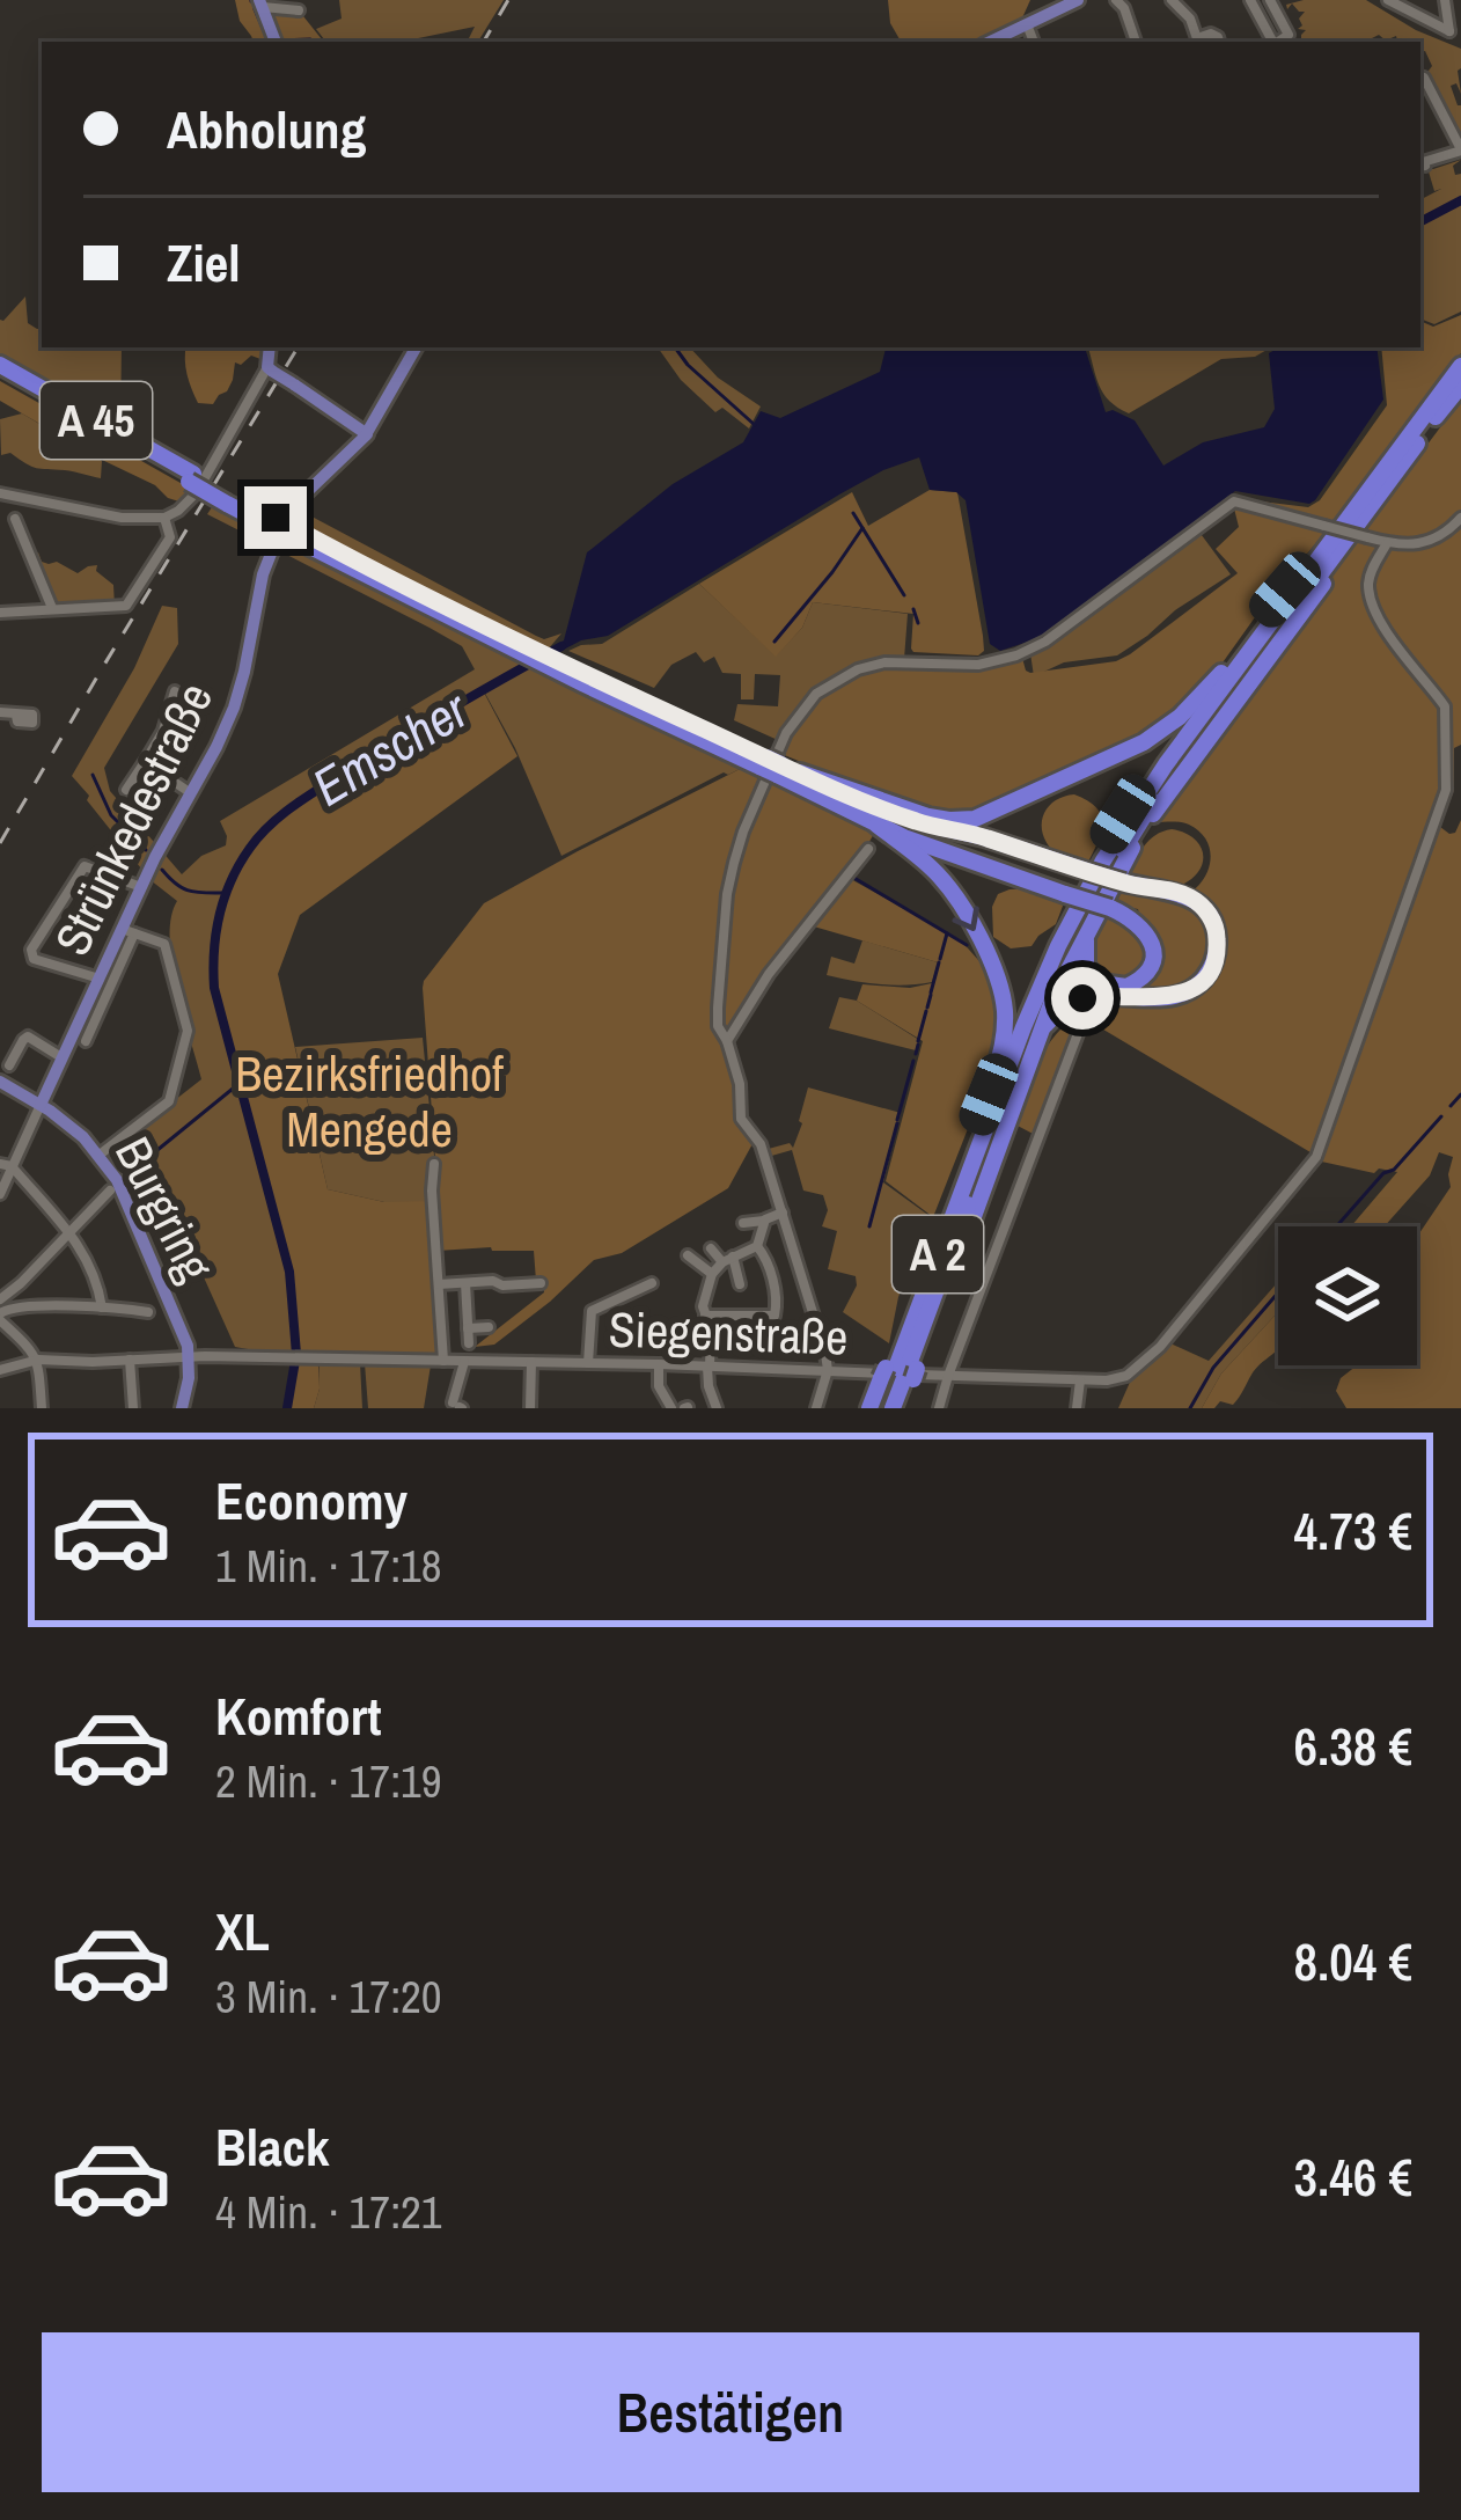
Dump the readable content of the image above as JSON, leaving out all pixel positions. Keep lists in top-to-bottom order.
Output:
{
  "streets": {
    "highway": ["A 45", "A 2"],
    "main road": ["Strünkedestraße", "Burgring"],
    "street": ["Siegenstraße"]
  },
  "crossings": [
    ["Strünkedestraße", "Burgring"],
    ["Burgring", "Siegenstraße"]
  ],
  "water": ["Emscher"],
  "parks": ["Bezirksfriedhof Mengede"],
  "page": {
    "banner": ["Abholung", "Ziel"],
    "list": [
      {
        "name": "Economy",
        "note": "1 Min. · 17:18",
        "value": "4.73 €"
      },
      {
        "name": "Komfort",
        "note": "2 Min. · 17:19",
        "value": "6.38 €"
      },
      {
        "name": "XL",
        "note": "3 Min. · 17:20",
        "value": "8.04 €"
      },
      {
        "name": "Black",
        "note": "4 Min. · 17:21",
        "value": "3.46 €"
      }
    ],
    "buttons": "Bestätigen"
  }
}
